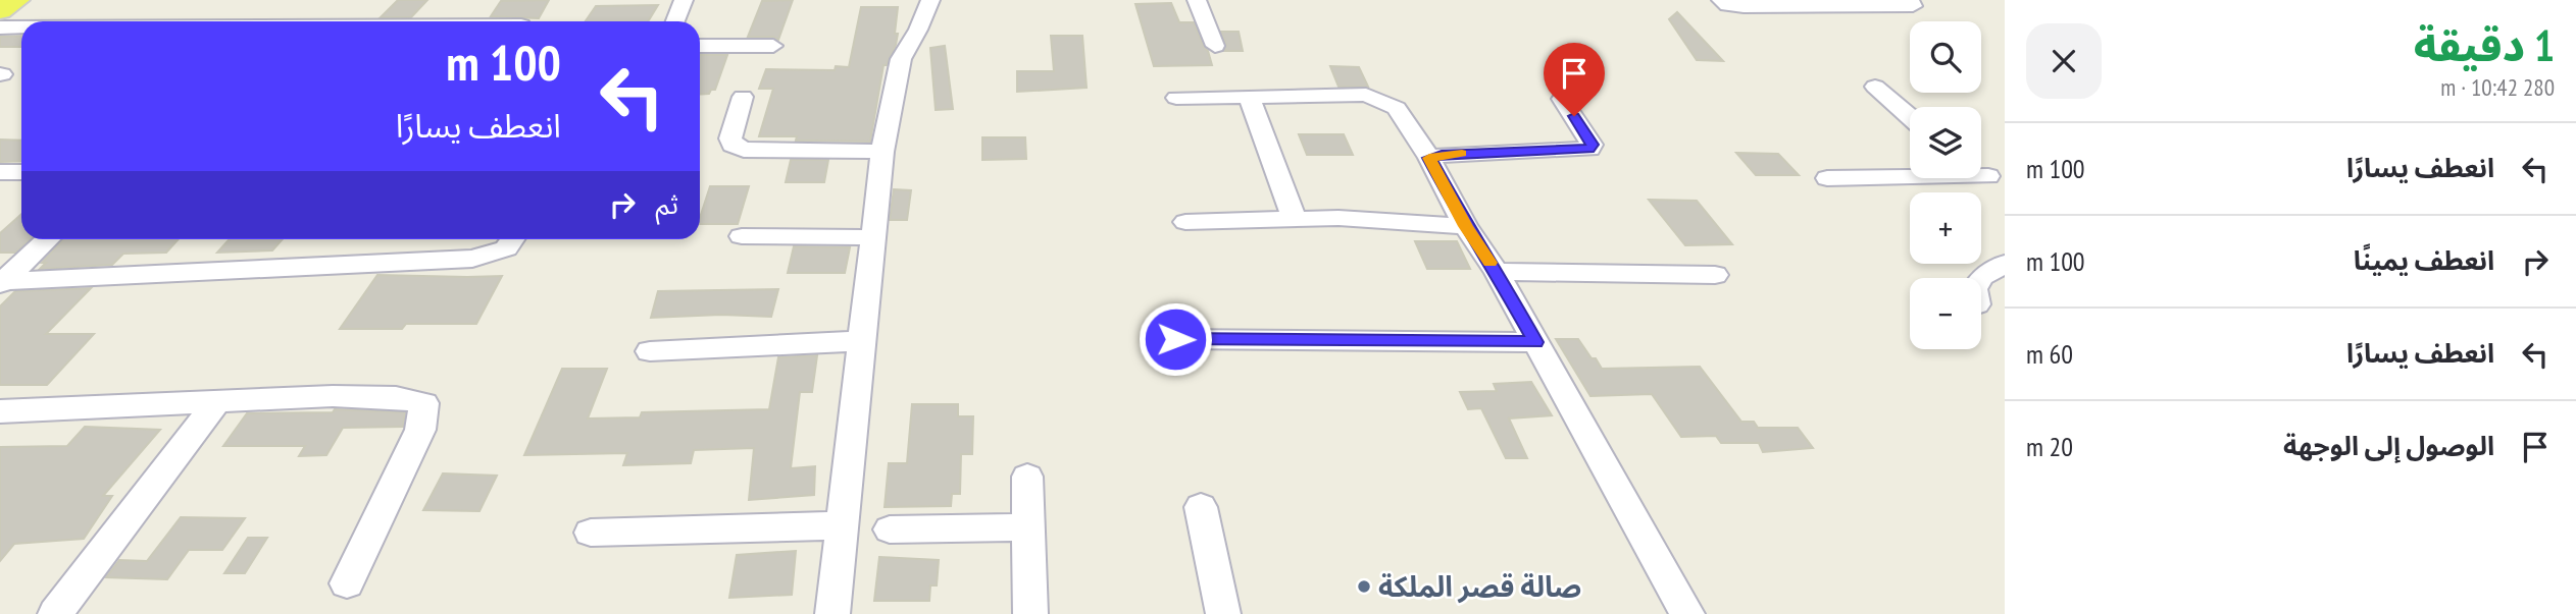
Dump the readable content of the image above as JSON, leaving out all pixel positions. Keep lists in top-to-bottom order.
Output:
{
  "places": ["صالة قصر الملكة"],
  "page": {
    "heading": ["1 دقيقة", "280 m · 10:42"],
    "map_buttons": ["+", "−"],
    "turn": ["100 m", "انعطف يسارًا"],
    "list": [
      {
        "name": "انعطف يسارًا",
        "value": "100 m"
      },
      {
        "name": "انعطف يمينًا",
        "value": "100 m"
      },
      {
        "name": "انعطف يسارًا",
        "value": "60 m"
      },
      {
        "name": "الوصول إلى الوجهة",
        "value": "20 m"
      }
    ],
    "then": "ثم"
  }
}
